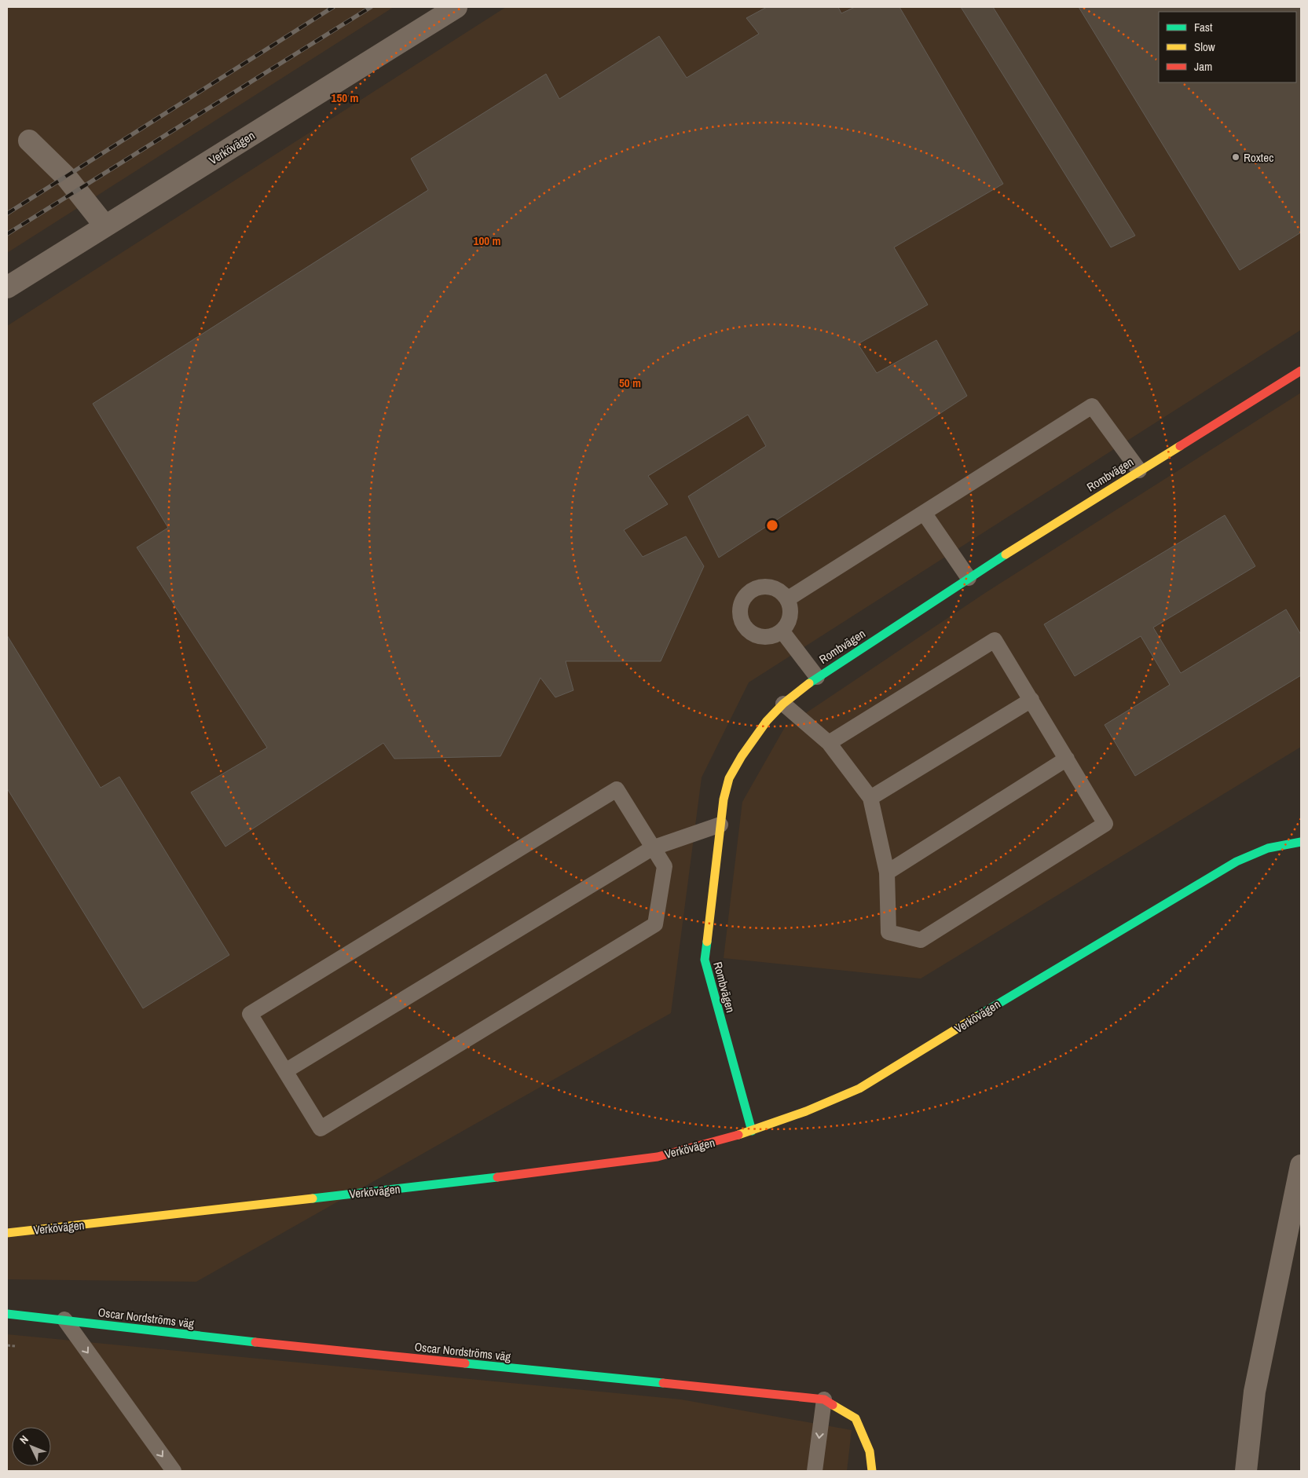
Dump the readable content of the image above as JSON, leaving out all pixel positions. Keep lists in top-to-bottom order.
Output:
{
  "streets": {
    "street": ["Verkövägen", "Rombvägen", "Oscar Nordströms väg"]
  },
  "crossings": [
    ["Verkövägen", "Rombvägen"]
  ],
  "places": ["Roxtec"],
  "legend": ["Fast", "Slow", "Jam"],
  "north": "top left",
  "rings": ["150 m", "100 m", "50 m"]
}
